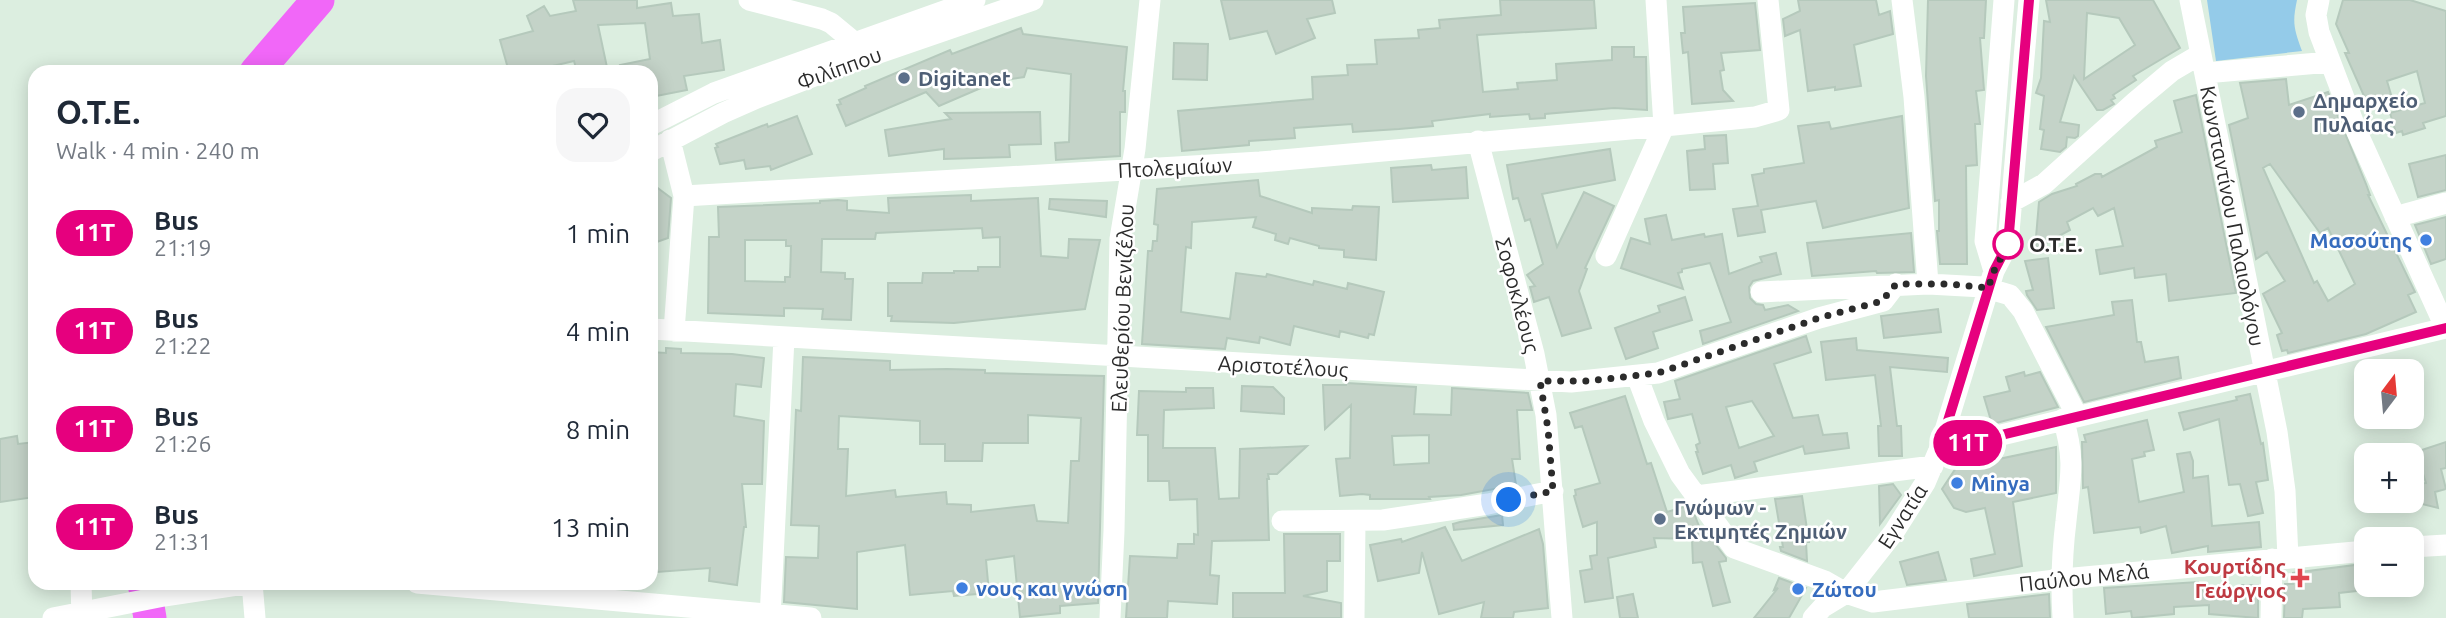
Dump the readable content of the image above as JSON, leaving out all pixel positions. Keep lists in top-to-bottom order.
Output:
{
  "streets": {
    "street": [
      "Φιλίππου",
      "Πτολεμαίων",
      "Κωνσταντίνου Παλαιολόγου",
      "Σοφοκλέους",
      "Ελευθερίου Βενιζέλου",
      "Αριστοτέλους",
      "Εγνατία",
      "Παύλου Μελά"
    ]
  },
  "crossings": [
    ["Πτολεμαίων", "Σοφοκλέους"],
    ["Πτολεμαίων", "Ελευθερίου Βενιζέλου"],
    ["Κωνσταντίνου Παλαιολόγου", "Παύλου Μελά"],
    ["Σοφοκλέους", "Αριστοτέλους"],
    ["Ελευθερίου Βενιζέλου", "Αριστοτέλους"],
    ["Αριστοτέλους", "Παύλου Μελά"],
    ["Εγνατία", "Παύλου Μελά"]
  ],
  "places": {
    "other": [
      "Digitanet",
      "Δημαρχείο Πυλαίας",
      "Μασούτης",
      "Ο.Τ.Ε.",
      "Minya",
      "Γνώμων - Εκτιμητές Ζημιών",
      "νους και γνώση",
      "Ζώτου"
    ],
    "health": ["Κουρτίδης Γεώργιος"]
  },
  "lines": ["bus line 11Τ"],
  "north": "top",
  "page": {
    "on_map": "11Τ",
    "heading": ["Ο.Τ.Ε.", "Walk · 4 min · 240 m"],
    "list": [
      {
        "mark": "11Τ",
        "name": "Bus",
        "note": "21:19",
        "value": "1 min"
      },
      {
        "mark": "11Τ",
        "name": "Bus",
        "note": "21:22",
        "value": "4 min"
      },
      {
        "mark": "11Τ",
        "name": "Bus",
        "note": "21:26",
        "value": "8 min"
      },
      {
        "mark": "11Τ",
        "name": "Bus",
        "note": "21:31",
        "value": "13 min"
      }
    ],
    "map_buttons": ["+", "−"]
  }
}
